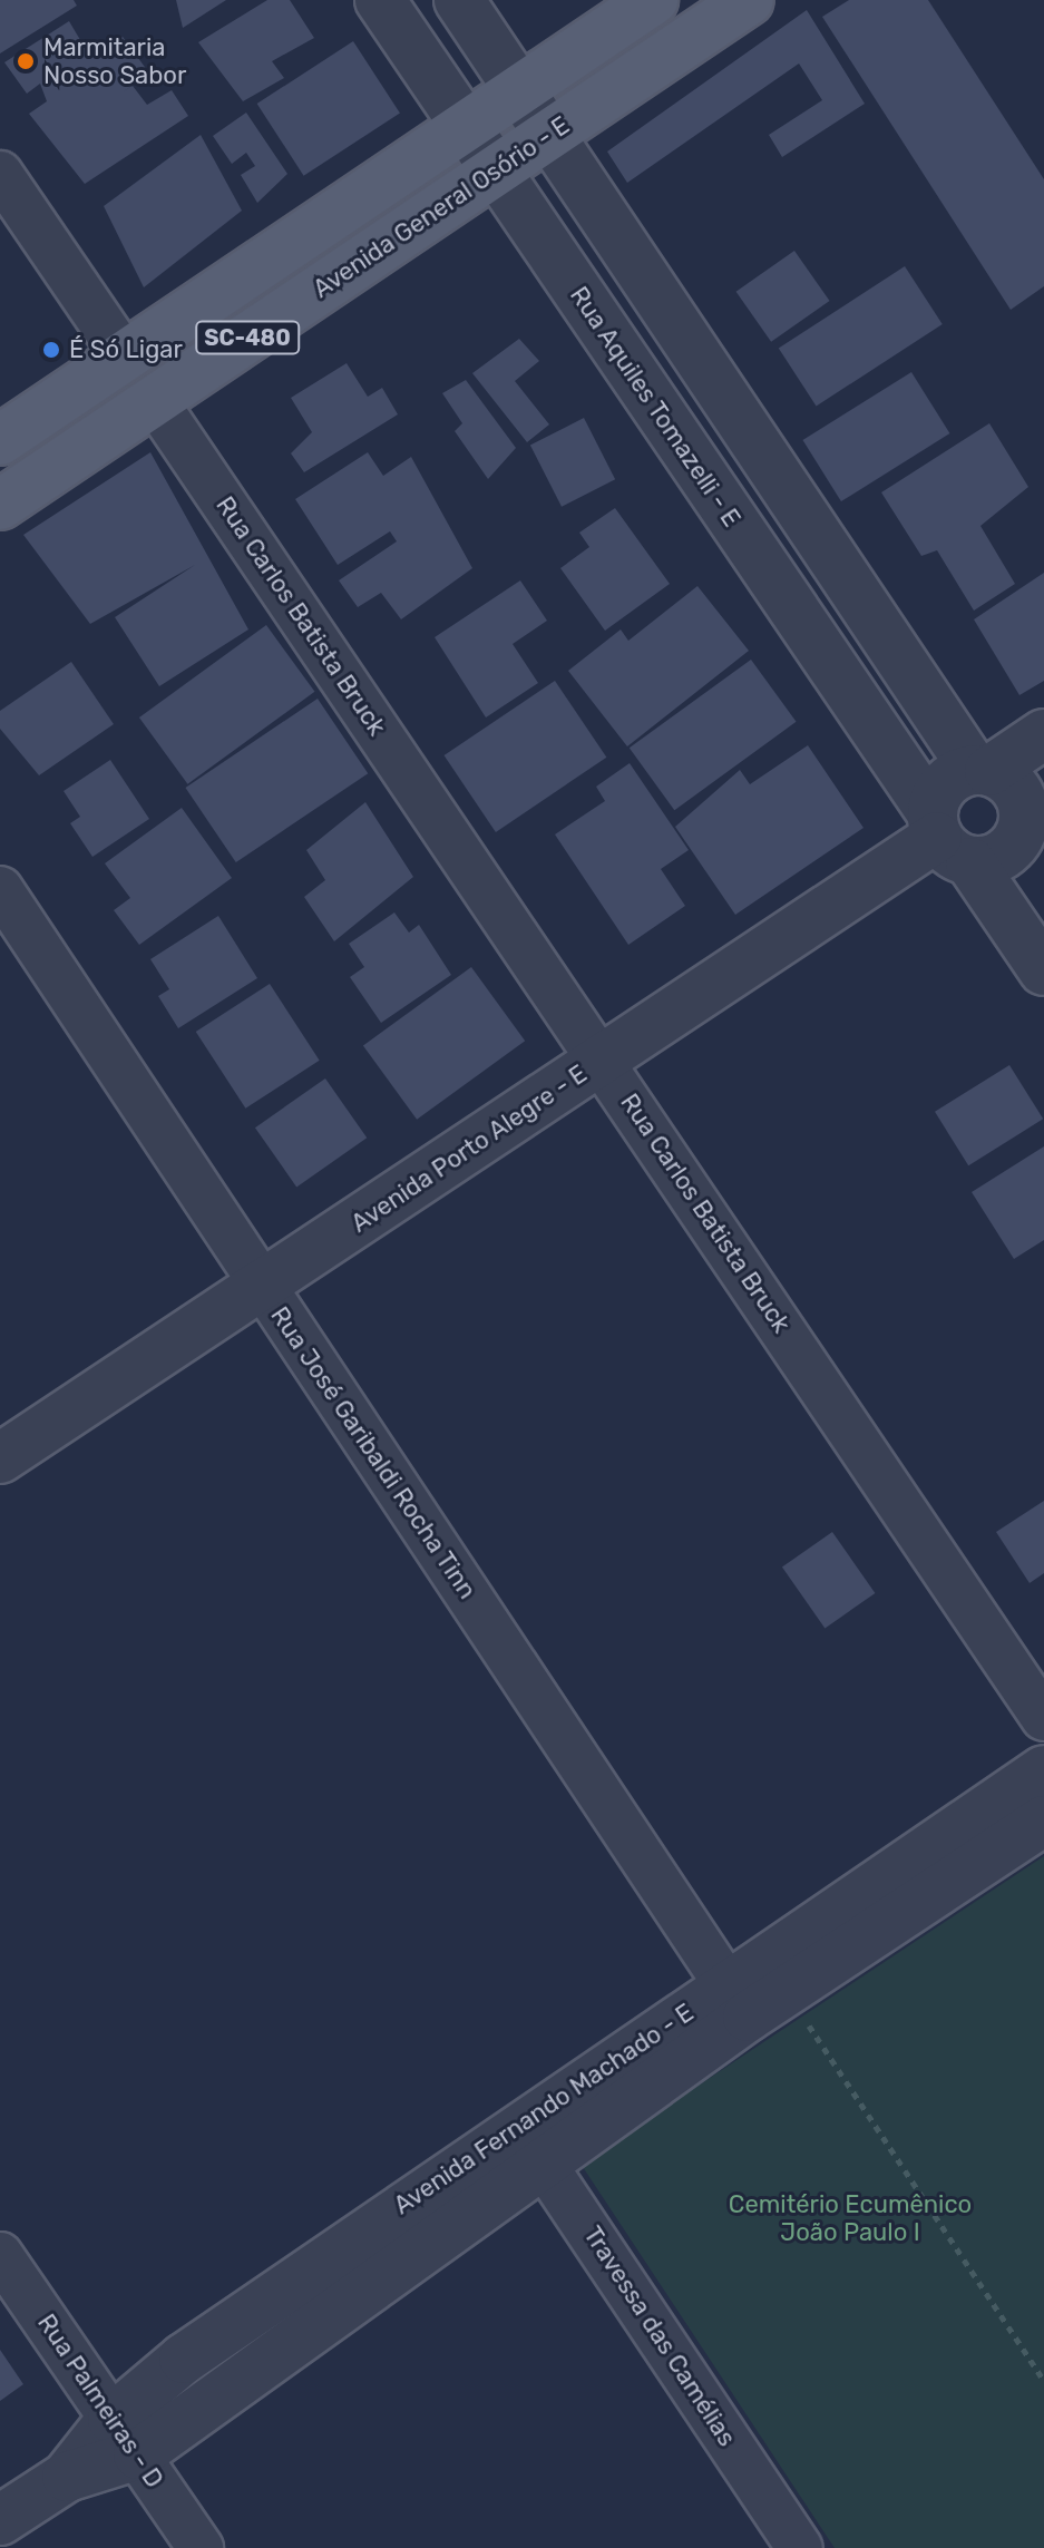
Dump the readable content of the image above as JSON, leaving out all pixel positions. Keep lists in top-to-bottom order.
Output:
{
  "streets": {
    "main road": ["Avenida General Osório - E", "SC-480"],
    "street": [
      "Rua Aquiles Tomazelli - E",
      "Rua Carlos Batista Bruck",
      "Avenida Porto Alegre - E",
      "Rua José Garibaldi Rocha Tinn",
      "Avenida Fernando Machado - E",
      "Travessa das Camélias",
      "Rua Palmeiras - D"
    ]
  },
  "crossings": [
    ["Avenida General Osório - E", "Rua Aquiles Tomazelli - E"],
    ["Avenida General Osório - E", "Rua Carlos Batista Bruck"],
    ["SC-480", "Rua Aquiles Tomazelli - E"],
    ["Rua Aquiles Tomazelli - E", "Avenida Porto Alegre - E"],
    ["Rua Carlos Batista Bruck", "Avenida Porto Alegre - E"],
    ["Avenida Porto Alegre - E", "Rua José Garibaldi Rocha Tinn"],
    ["Rua José Garibaldi Rocha Tinn", "Avenida Fernando Machado - E"],
    ["Avenida Fernando Machado - E", "Travessa das Camélias"],
    ["Avenida Fernando Machado - E", "Rua Palmeiras - D"]
  ],
  "parks": ["Cemitério Ecumênico João Paulo I"],
  "places": ["Marmitaria Nosso Sabor", "É Só Ligar"]
}
